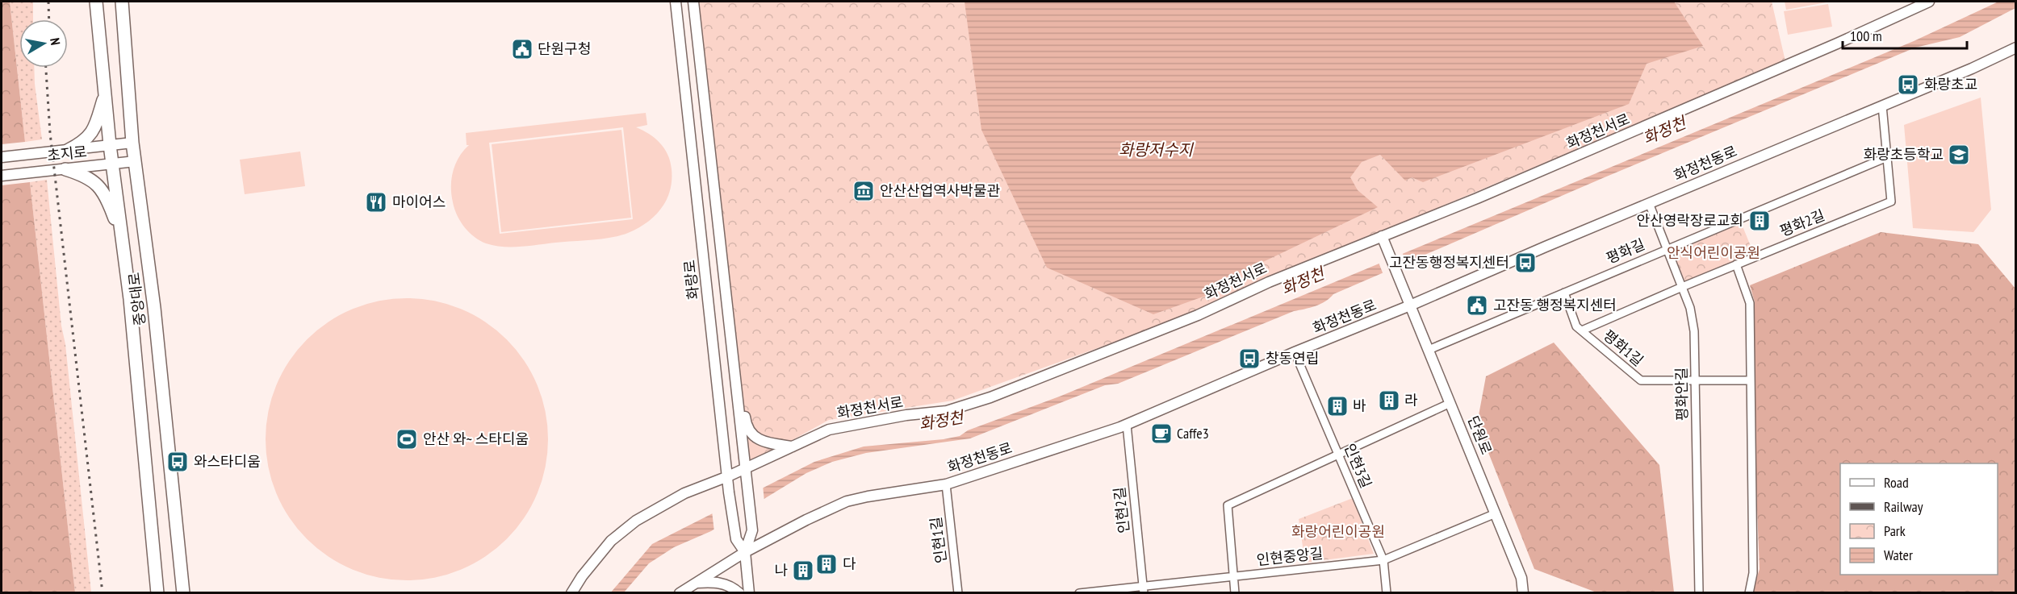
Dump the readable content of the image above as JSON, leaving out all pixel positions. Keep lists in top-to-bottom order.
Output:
{
  "streets": {
    "main road": ["중앙대로"],
    "street": [
      "화정천서로",
      "초지로",
      "화정천동로",
      "평화2길",
      "평화길",
      "화랑로",
      "평화1길",
      "평화안길",
      "단원로",
      "인현3길",
      "인현2길",
      "인현1길",
      "인현중앙길"
    ]
  },
  "crossings": [
    ["화정천서로", "화랑로"],
    ["화정천서로", "단원로"],
    ["초지로", "중앙대로"],
    ["화정천동로", "평화2길"],
    ["화정천동로", "화랑로"],
    ["화정천동로", "평화안길"],
    ["화정천동로", "단원로"],
    ["화정천동로", "인현3길"],
    ["화정천동로", "인현2길"],
    ["화정천동로", "인현1길"],
    ["평화2길", "평화길"],
    ["평화2길", "평화1길"],
    ["평화2길", "평화안길"],
    ["평화길", "평화1길"],
    ["평화길", "평화안길"],
    ["평화길", "단원로"],
    ["평화1길", "평화안길"],
    ["단원로", "인현중앙길"],
    ["인현3길", "인현중앙길"],
    ["인현2길", "인현중앙길"]
  ],
  "water": ["화정천", "화랑저수지"],
  "parks": ["안식어린이공원", "화랑어린이공원"],
  "places": {
    "public building": ["단원구청", "고잔동 행정복지센터"],
    "bus stop": [
      "화랑초교",
      "고잔동행정복지센터",
      "창동연립",
      "와스타디움"
    ],
    "school or university": ["화랑초등학교"],
    "museum": ["안산산업역사박물관"],
    "restaurant": ["마이어스"],
    "building": [
      "안산영락장로교회",
      "라",
      "바",
      "다",
      "나"
    ],
    "cafe": ["Caffe3"],
    "sports": ["안산 와~ 스타디움"]
  },
  "legend": [
    "Road",
    "Railway",
    "Park",
    "Water"
  ],
  "scale_bar": "100 m",
  "north": "right"
}
